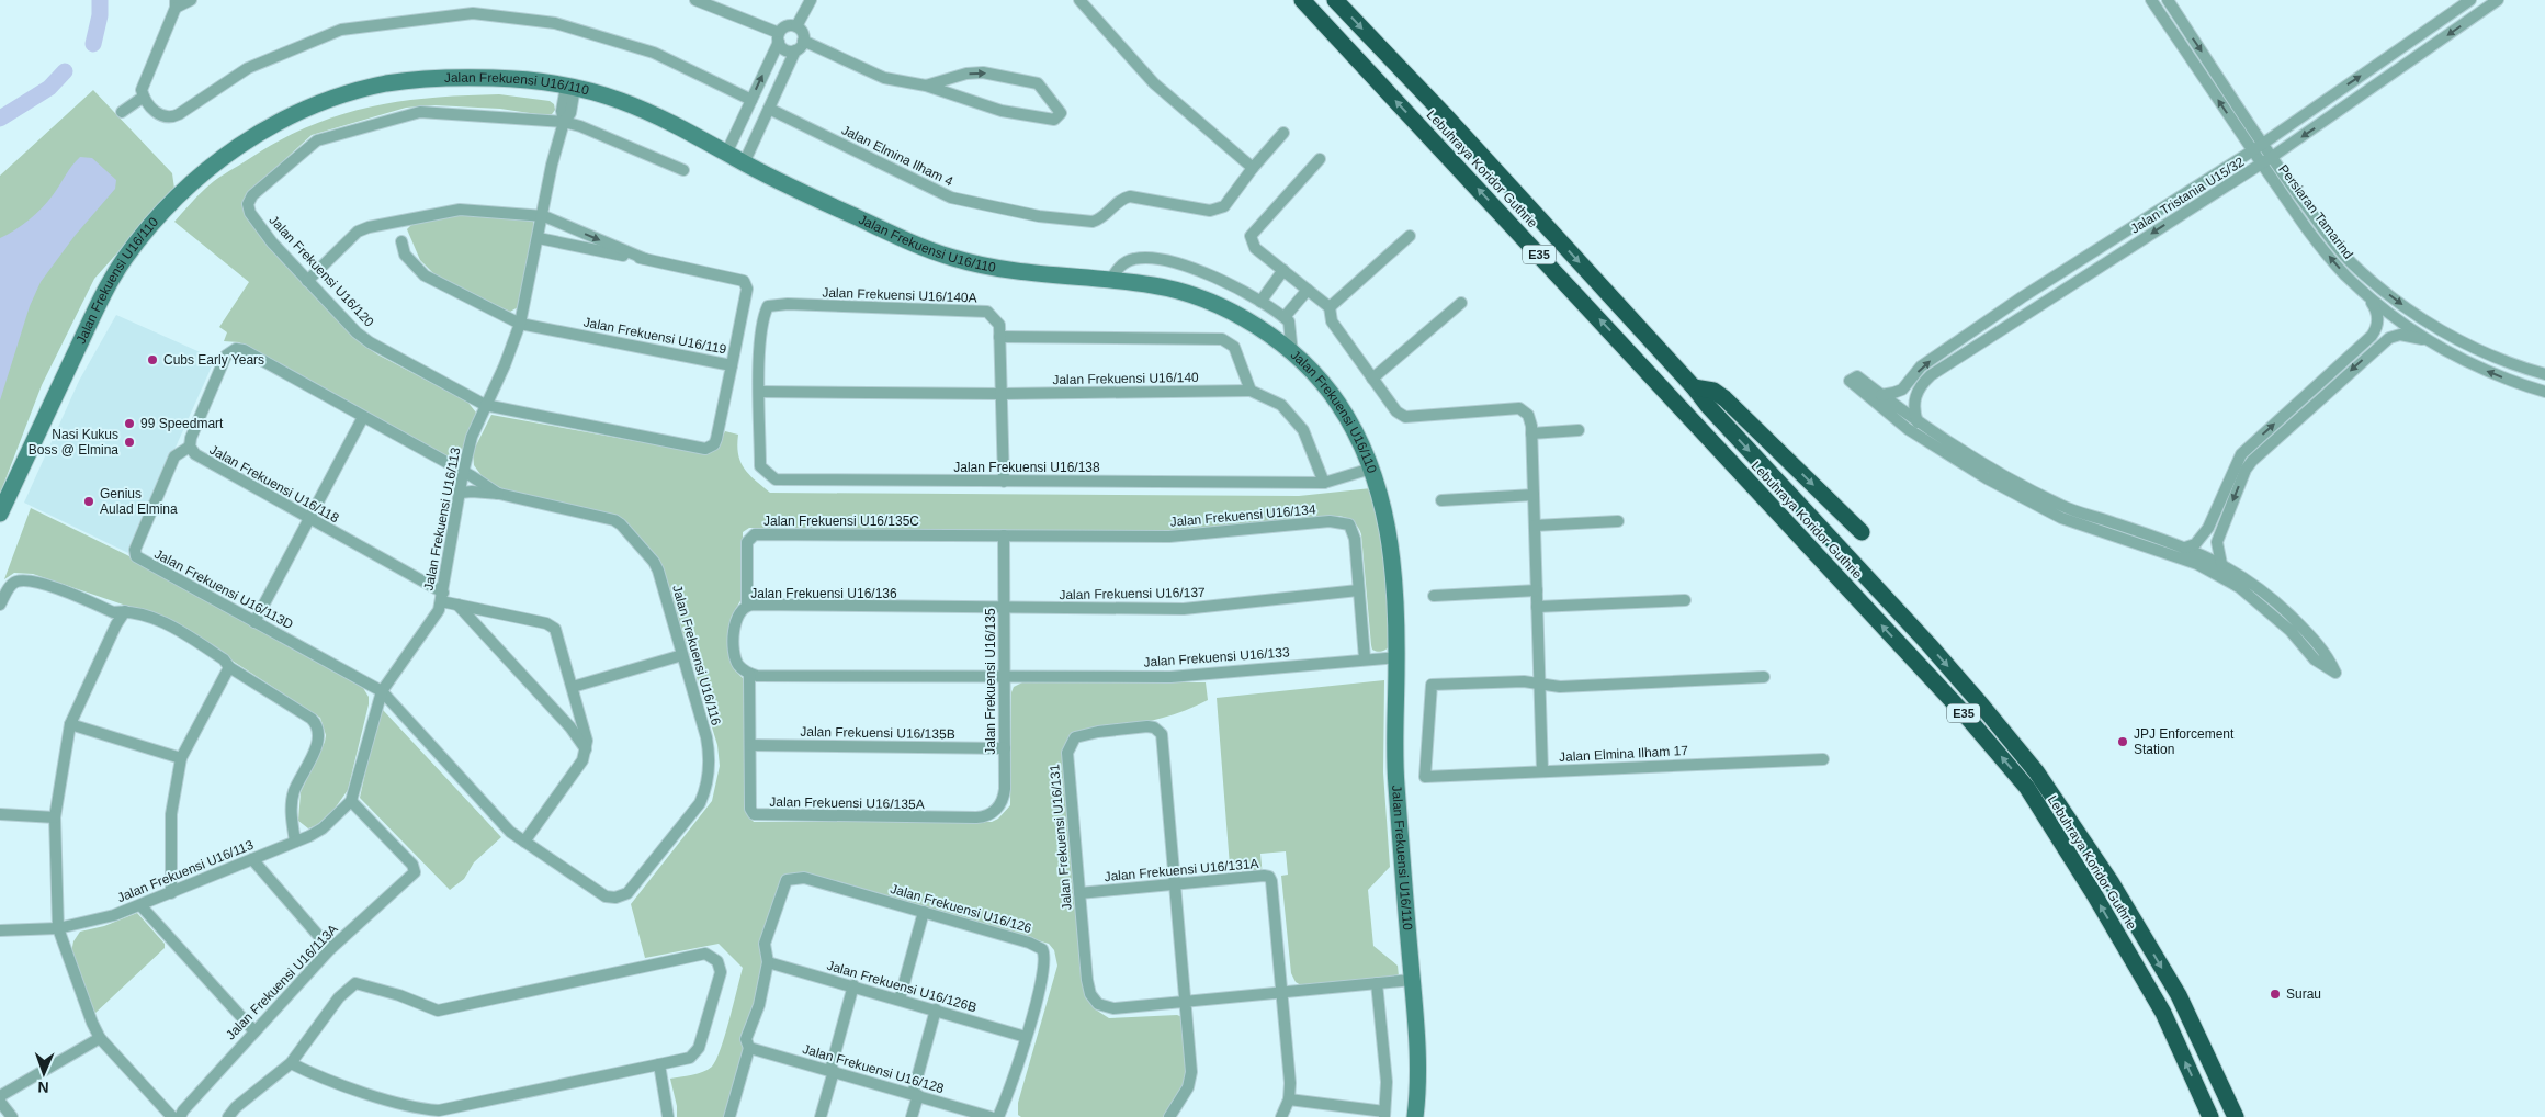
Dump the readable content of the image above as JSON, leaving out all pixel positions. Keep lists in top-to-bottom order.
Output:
{
  "streets": {
    "highway": ["Lebuhraya Koridor Guthrie", "E35"],
    "street": [
      "Jalan Frekuensi U16/110",
      "Jalan Elmina Ilham 4",
      "Jalan Tristania U15/32",
      "Persiaran Tamarind",
      "Jalan Frekuensi U16/120",
      "Jalan Frekuensi U16/140A",
      "Jalan Frekuensi U16/119",
      "Jalan Frekuensi U16/140",
      "Jalan Frekuensi U16/138",
      "Jalan Frekuensi U16/118",
      "Jalan Frekuensi U16/134",
      "Jalan Frekuensi U16/113",
      "Jalan Frekuensi U16/135C",
      "Jalan Frekuensi U16/113D",
      "Jalan Frekuensi U16/136",
      "Jalan Frekuensi U16/137",
      "Jalan Frekuensi U16/116",
      "Jalan Frekuensi U16/133",
      "Jalan Frekuensi U16/135",
      "Jalan Frekuensi U16/135B",
      "Jalan Elmina Ilham 17",
      "Jalan Frekuensi U16/135A",
      "Jalan Frekuensi U16/131",
      "Jalan Frekuensi U16/131A",
      "Jalan Frekuensi U16/126",
      "Jalan Frekuensi U16/113A",
      "Jalan Frekuensi U16/126B",
      "Jalan Frekuensi U16/128"
    ]
  },
  "crossings": [
    ["Jalan Frekuensi U16/110", "Jalan Frekuensi U16/138"],
    ["Jalan Frekuensi U16/110", "Jalan Frekuensi U16/113"],
    ["Jalan Frekuensi U16/110", "Jalan Frekuensi U16/133"],
    ["Jalan Frekuensi U16/110", "Jalan Frekuensi U16/131"],
    ["Jalan Tristania U15/32", "Persiaran Tamarind"],
    ["Jalan Frekuensi U16/120", "Jalan Frekuensi U16/119"],
    ["Jalan Frekuensi U16/120", "Jalan Frekuensi U16/113"],
    ["Jalan Frekuensi U16/140A", "Jalan Frekuensi U16/140"],
    ["Jalan Frekuensi U16/140A", "Jalan Frekuensi U16/138"],
    ["Jalan Frekuensi U16/119", "Jalan Frekuensi U16/113"],
    ["Jalan Frekuensi U16/140", "Jalan Frekuensi U16/138"],
    ["Jalan Frekuensi U16/118", "Jalan Frekuensi U16/113"],
    ["Jalan Frekuensi U16/118", "Jalan Frekuensi U16/113D"],
    ["Jalan Frekuensi U16/118", "Jalan Frekuensi U16/116"],
    ["Jalan Frekuensi U16/134", "Jalan Frekuensi U16/135C"],
    ["Jalan Frekuensi U16/134", "Jalan Frekuensi U16/137"],
    ["Jalan Frekuensi U16/134", "Jalan Frekuensi U16/133"],
    ["Jalan Frekuensi U16/134", "Jalan Frekuensi U16/135"],
    ["Jalan Frekuensi U16/113", "Jalan Frekuensi U16/113D"],
    ["Jalan Frekuensi U16/113", "Jalan Frekuensi U16/113A"],
    ["Jalan Frekuensi U16/135C", "Jalan Frekuensi U16/136"],
    ["Jalan Frekuensi U16/135C", "Jalan Frekuensi U16/135"],
    ["Jalan Frekuensi U16/136", "Jalan Frekuensi U16/137"],
    ["Jalan Frekuensi U16/136", "Jalan Frekuensi U16/135"],
    ["Jalan Frekuensi U16/136", "Jalan Frekuensi U16/135A"],
    ["Jalan Frekuensi U16/137", "Jalan Frekuensi U16/135"],
    ["Jalan Frekuensi U16/133", "Jalan Frekuensi U16/135"],
    ["Jalan Frekuensi U16/135", "Jalan Frekuensi U16/135B"],
    ["Jalan Frekuensi U16/135", "Jalan Frekuensi U16/135A"],
    ["Jalan Frekuensi U16/135B", "Jalan Frekuensi U16/135A"],
    ["Jalan Frekuensi U16/131", "Jalan Frekuensi U16/131A"],
    ["Jalan Frekuensi U16/126", "Jalan Frekuensi U16/126B"]
  ],
  "places": [
    "Cubs Early Years",
    "99 Speedmart",
    "Nasi Kukus Boss @ Elmina",
    "Genius Aulad Elmina",
    "JPJ Enforcement Station",
    "Surau"
  ],
  "north": "bottom"
}
